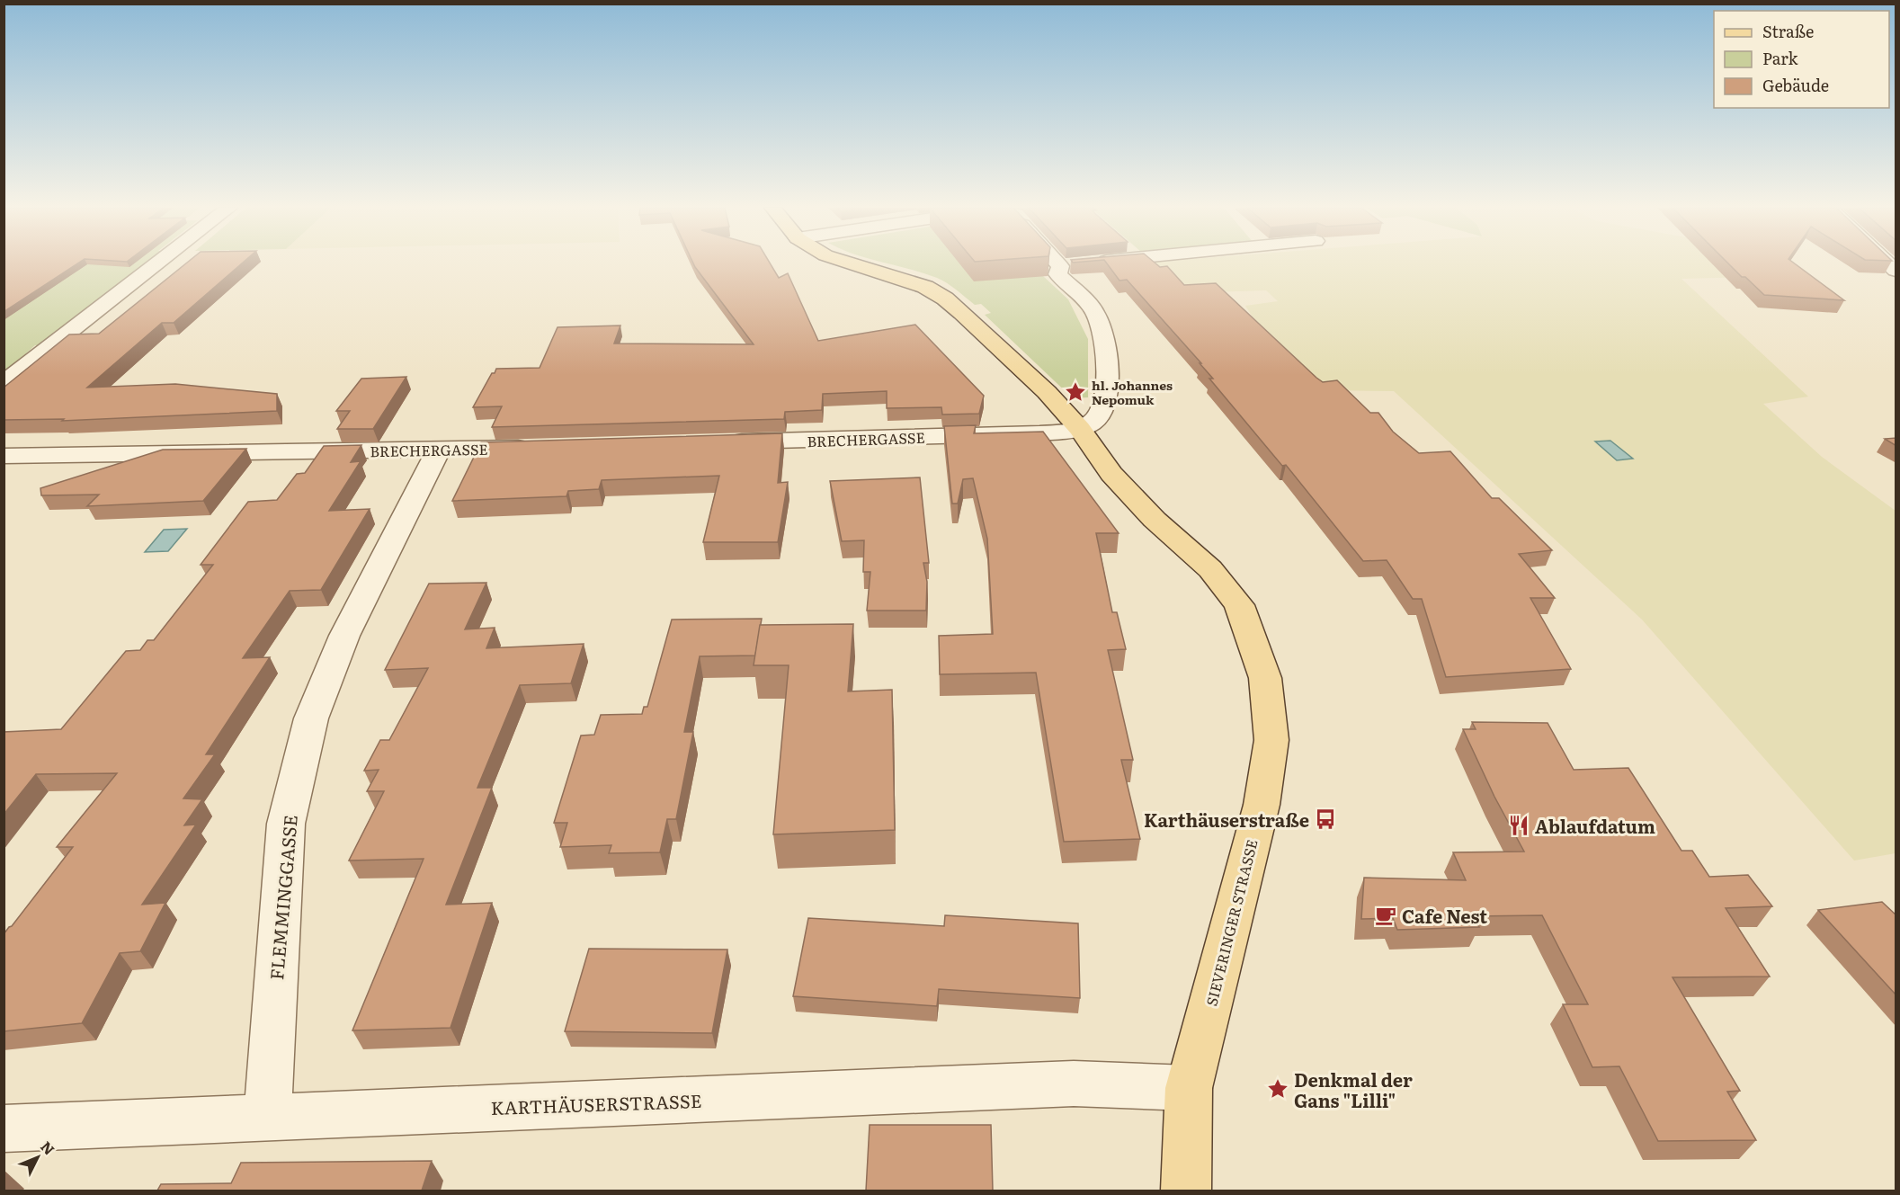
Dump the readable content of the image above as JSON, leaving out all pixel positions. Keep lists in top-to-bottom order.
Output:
{
  "streets": {
    "main road": ["SIEVERINGER STRASSE"],
    "street": ["BRECHERGASSE", "FLEMMINGGASSE", "KARTHÄUSERSTRASSE"]
  },
  "crossings": [
    ["BRECHERGASSE", "FLEMMINGGASSE"],
    ["BRECHERGASSE", "SIEVERINGER STRASSE"],
    ["FLEMMINGGASSE", "KARTHÄUSERSTRASSE"],
    ["SIEVERINGER STRASSE", "KARTHÄUSERSTRASSE"]
  ],
  "places": {
    "place": ["hl. Johannes Nepomuk", "Denkmal der Gans \"Lilli\""],
    "bus stop": ["Karthäuserstraße"],
    "restaurant": ["Ablaufdatum"],
    "cafe": ["Cafe Nest"]
  },
  "legend": ["Straße", "Park", "Gebäude"],
  "north": "top right"
}
